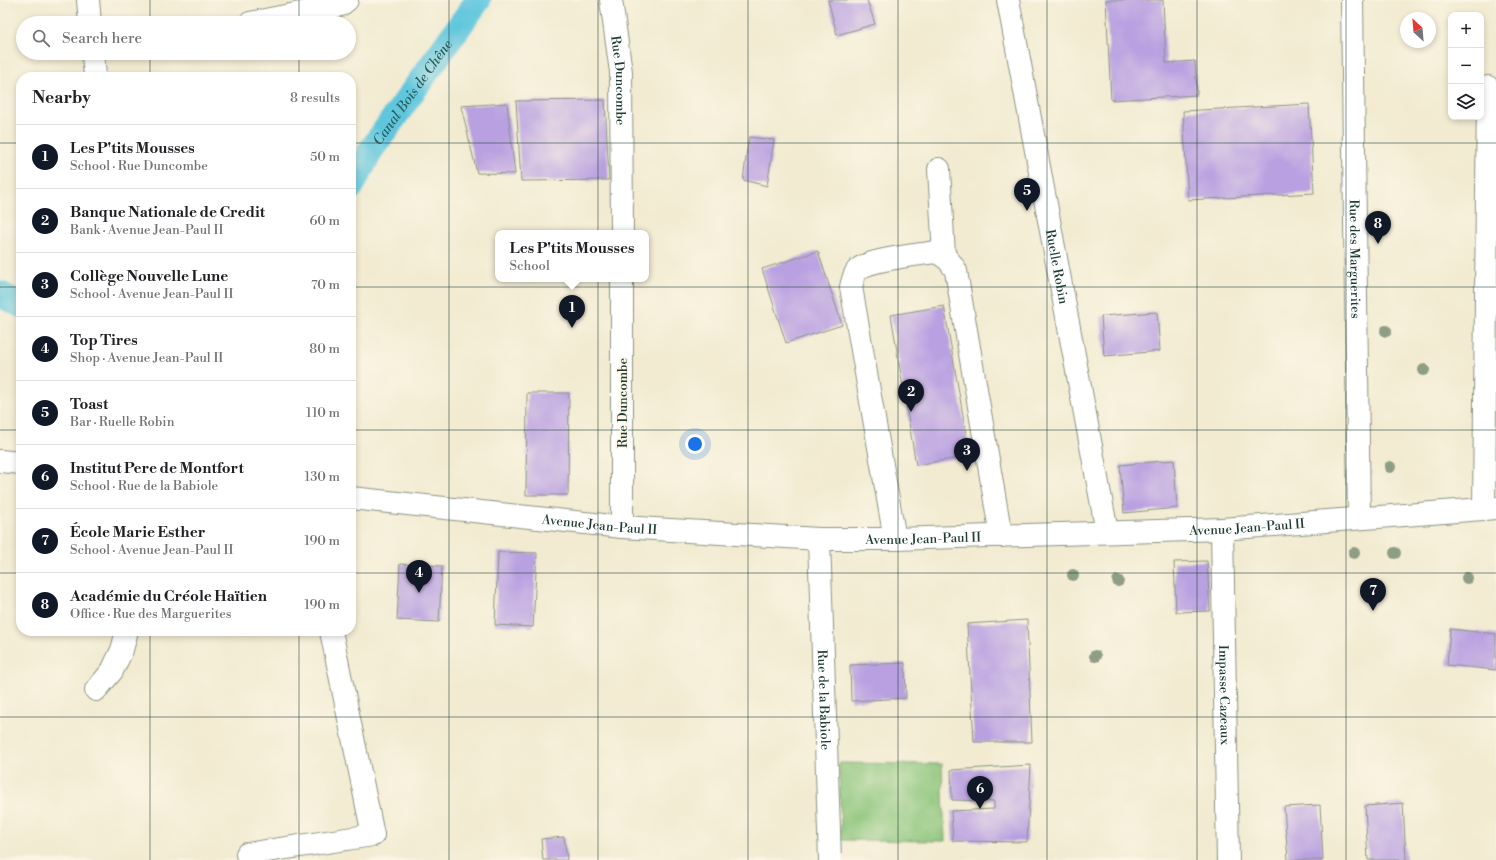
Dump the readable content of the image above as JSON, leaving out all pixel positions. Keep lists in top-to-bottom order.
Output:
{
  "streets": {
    "street": [
      "Rue Duncombe",
      "Rue des Marguerites",
      "Ruelle Robin",
      "Avenue Jean-Paul II",
      "Impasse Cazeaux",
      "Rue de la Babiole"
    ]
  },
  "crossings": [
    ["Rue Duncombe", "Avenue Jean-Paul II"],
    ["Rue des Marguerites", "Avenue Jean-Paul II"],
    ["Ruelle Robin", "Avenue Jean-Paul II"],
    ["Avenue Jean-Paul II", "Impasse Cazeaux"],
    ["Avenue Jean-Paul II", "Rue de la Babiole"]
  ],
  "water": ["Canal Bois de Chêne"],
  "north": "top left",
  "page": {
    "map_buttons": ["+", "−"],
    "search": "Search here",
    "heading": ["Nearby", "8 results"],
    "list": [
      {
        "mark": "1",
        "name": "Les P'tits Mousses",
        "note": "School · Rue Duncombe",
        "value": "50 m"
      },
      {
        "mark": "2",
        "name": "Banque Nationale de Credit",
        "note": "Bank · Avenue Jean-Paul II",
        "value": "60 m"
      },
      {
        "mark": "3",
        "name": "Collège Nouvelle Lune",
        "note": "School · Avenue Jean-Paul II",
        "value": "70 m"
      },
      {
        "mark": "4",
        "name": "Top Tires",
        "note": "Shop · Avenue Jean-Paul II",
        "value": "80 m"
      },
      {
        "mark": "5",
        "name": "Toast",
        "note": "Bar · Ruelle Robin",
        "value": "110 m"
      },
      {
        "mark": "6",
        "name": "Institut Pere de Montfort",
        "note": "School · Rue de la Babiole",
        "value": "130 m"
      },
      {
        "mark": "7",
        "name": "École Marie Esther",
        "note": "School · Avenue Jean-Paul II",
        "value": "190 m"
      },
      {
        "mark": "8",
        "name": "Académie du Créole Haïtien",
        "note": "Office · Rue des Marguerites",
        "value": "190 m"
      }
    ],
    "pins": [
      "5",
      "8",
      "1",
      "2",
      "3",
      "4",
      "7",
      "6"
    ],
    "popup": ["Les P'tits Mousses", "School"]
  }
}
